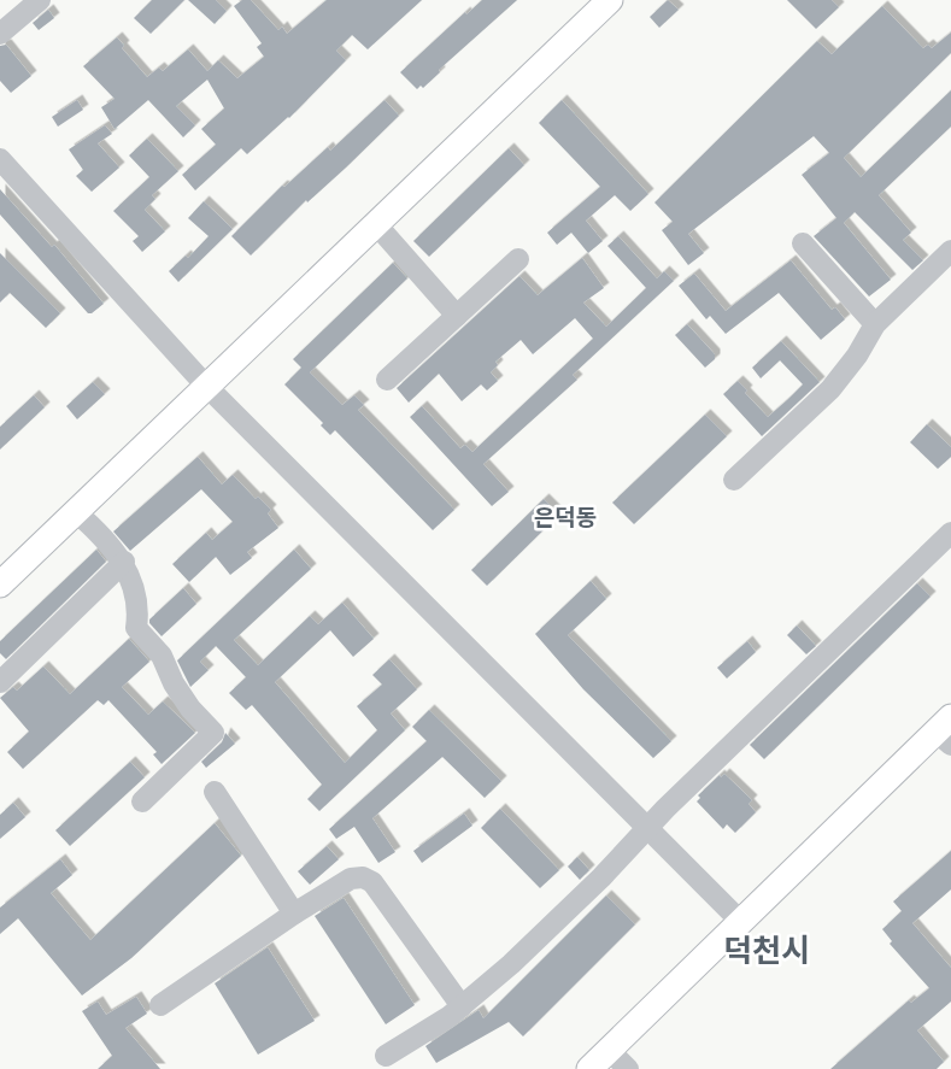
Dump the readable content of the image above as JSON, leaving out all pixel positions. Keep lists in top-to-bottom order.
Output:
{
  "districts": ["은덕동", "덕천시"]
}
